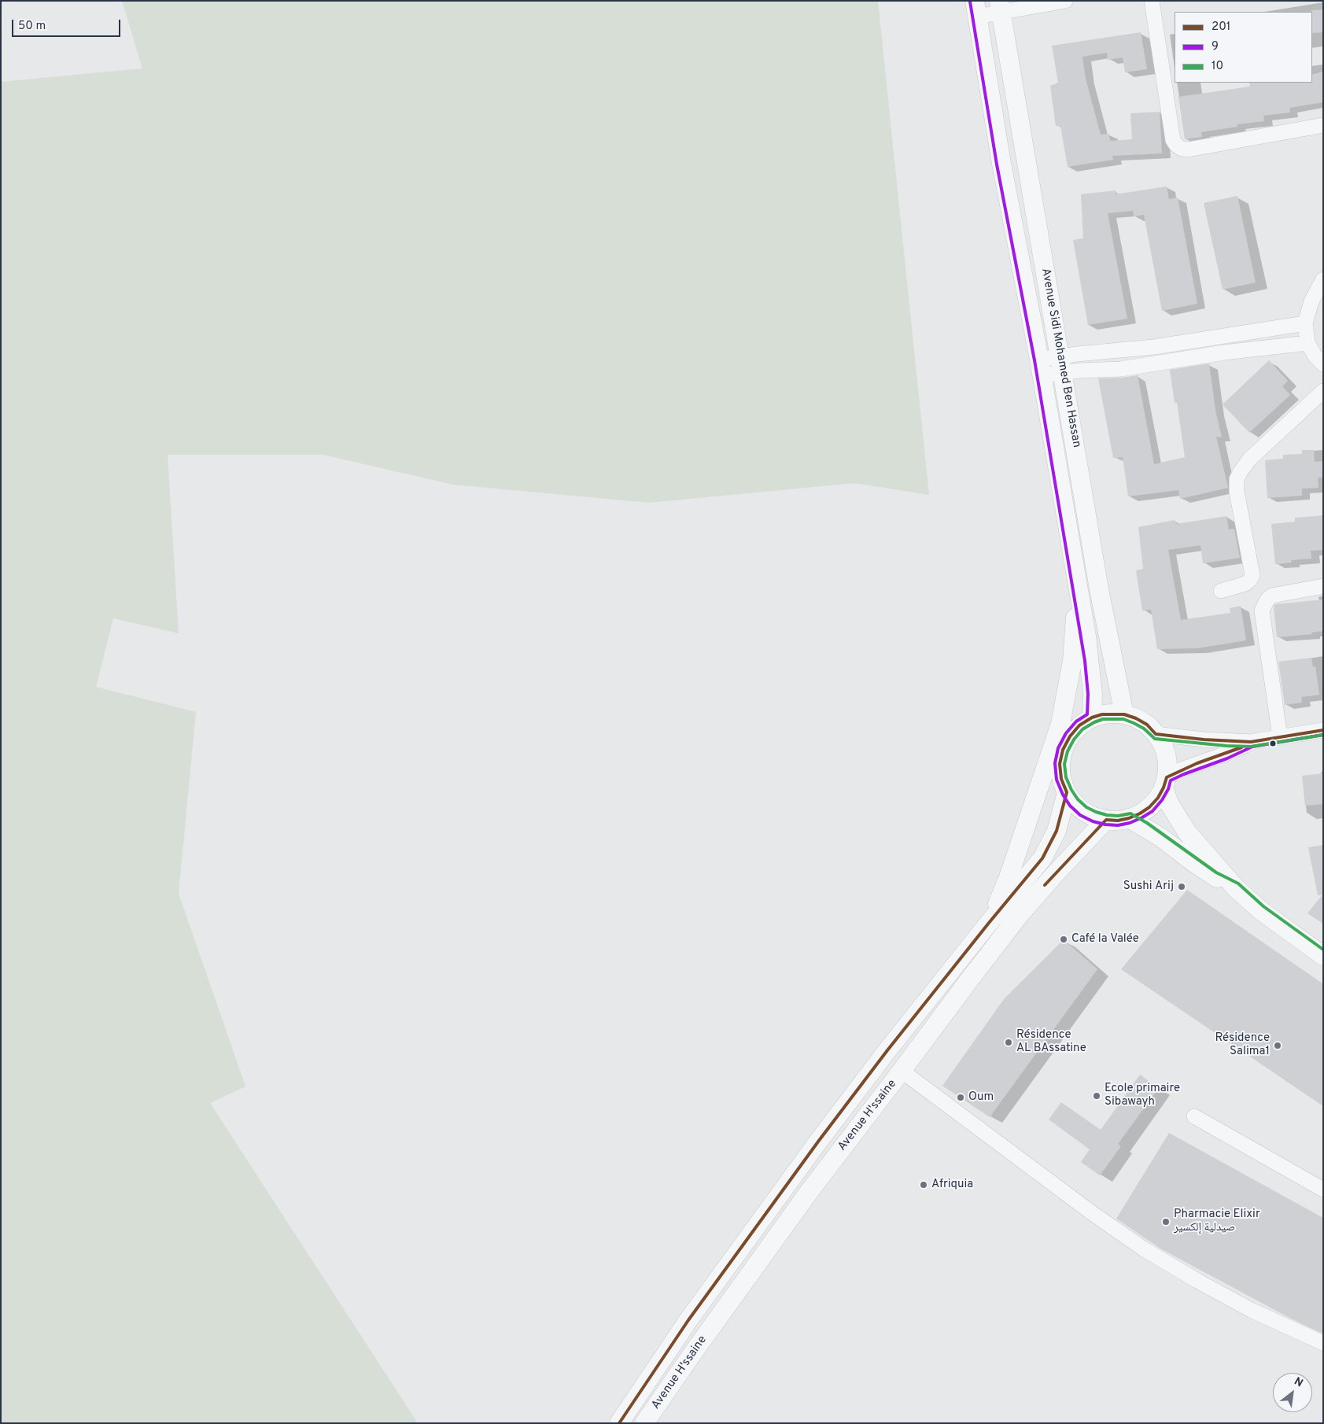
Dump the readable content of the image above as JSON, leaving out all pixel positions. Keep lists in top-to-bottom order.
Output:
{
  "streets": {
    "street": ["Avenue Sidi Mohamed Ben Hassan", "Avenue H'ssaine"]
  },
  "crossings": [
    ["Avenue Sidi Mohamed Ben Hassan", "Avenue H'ssaine"]
  ],
  "places": [
    "Sushi Arij",
    "Café la Valée",
    "Résidence AL BAssatine",
    "Résidence Salima1",
    "Ecole primaire Sibawayh",
    "Oum",
    "Afriquia",
    "Pharmacie Elixir صيدلية إلكسير"
  ],
  "lines": ["transit line 9", "transit line 201", "transit line 10"],
  "legend": ["201", "9", "10"],
  "scale_bar": "50 m",
  "north": "top right"
}
